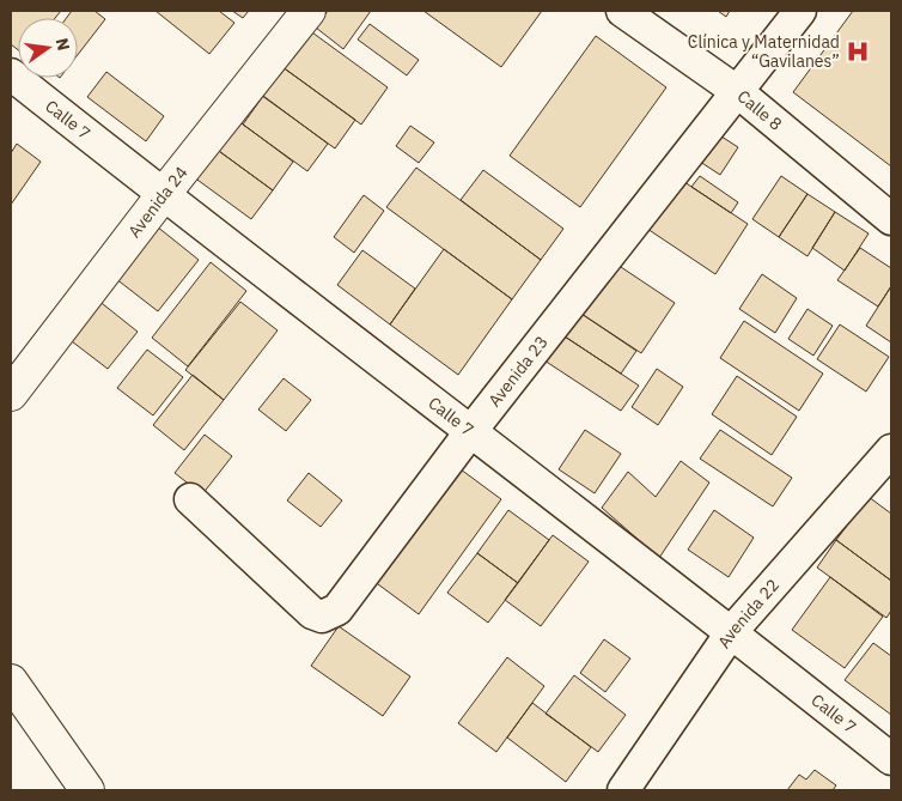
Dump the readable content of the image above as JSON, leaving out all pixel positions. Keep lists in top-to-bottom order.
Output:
{
  "streets": {
    "main road": ["Avenida 24"],
    "street": [
      "Calle 8",
      "Calle 7",
      "Avenida 23",
      "Avenida 22"
    ]
  },
  "crossings": [
    ["Calle 8", "Avenida 23"],
    ["Calle 7", "Avenida 24"],
    ["Calle 7", "Avenida 23"],
    ["Calle 7", "Avenida 22"]
  ],
  "places": {
    "hospital": ["Clínica y Maternidad “Gavilanes”"]
  },
  "north": "right"
}
